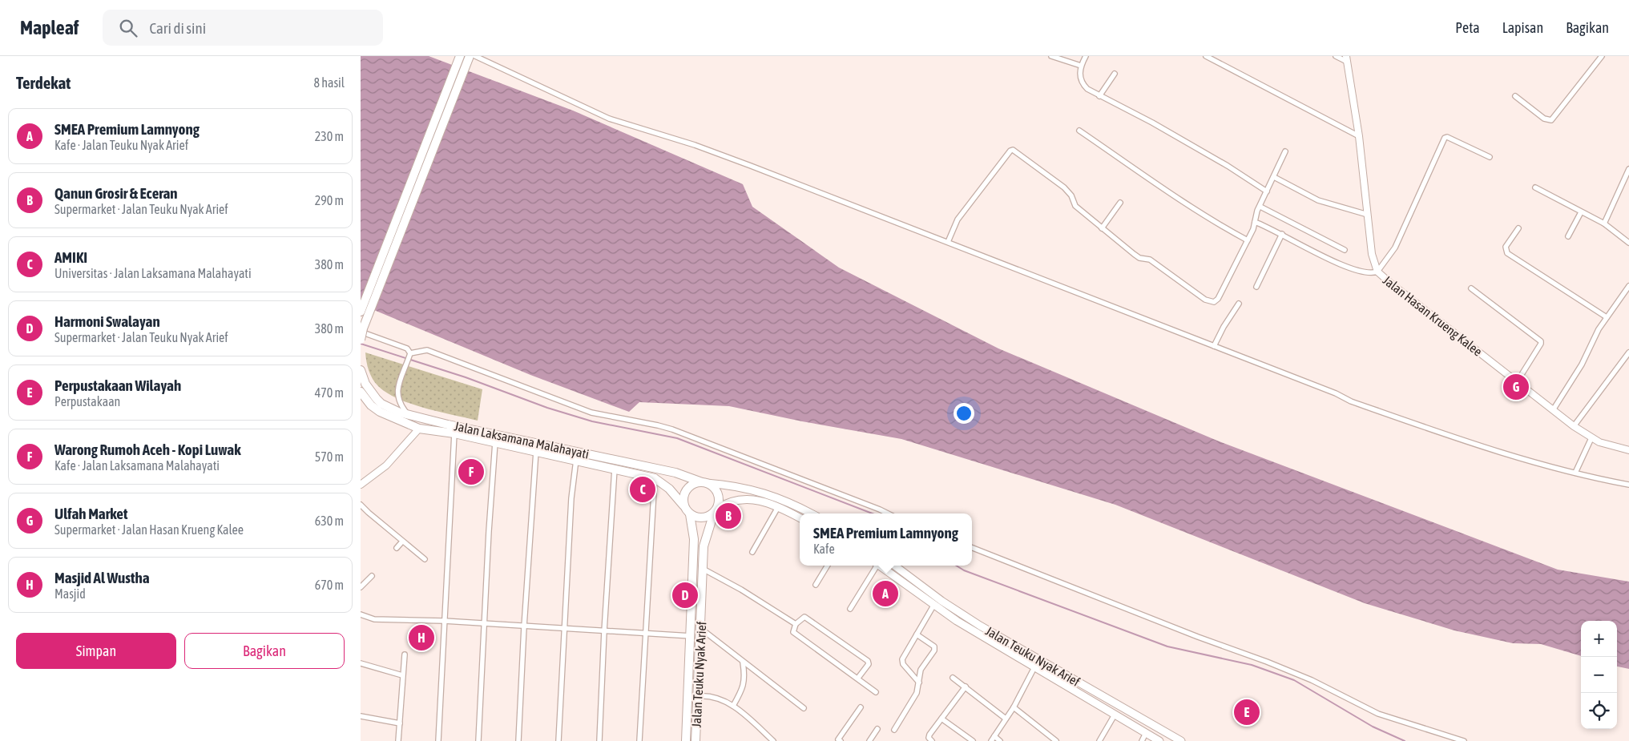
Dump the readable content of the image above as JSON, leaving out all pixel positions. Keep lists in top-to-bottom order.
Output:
{
  "streets": {
    "highway": ["Jalan Laksamana Malahayati", "Jalan Teuku Nyak Arief"],
    "street": ["Jalan Hasan Krueng Kalee"]
  },
  "crossings": [
    ["Jalan Laksamana Malahayati", "Jalan Teuku Nyak Arief"]
  ],
  "page": {
    "header": "Mapleaf",
    "search": "Cari di sini",
    "nav": ["Peta", "Lapisan", "Bagikan"],
    "heading": ["Terdekat", "8 hasil"],
    "list": [
      {
        "mark": "A",
        "name": "SMEA Premium Lamnyong",
        "note": "Kafe · Jalan Teuku Nyak Arief",
        "value": "230 m"
      },
      {
        "mark": "B",
        "name": "Qanun Grosir & Eceran",
        "note": "Supermarket · Jalan Teuku Nyak Arief",
        "value": "290 m"
      },
      {
        "mark": "C",
        "name": "AMIKI",
        "note": "Universitas · Jalan Laksamana Malahayati",
        "value": "380 m"
      },
      {
        "mark": "D",
        "name": "Harmoni Swalayan",
        "note": "Supermarket · Jalan Teuku Nyak Arief",
        "value": "380 m"
      },
      {
        "mark": "E",
        "name": "Perpustakaan Wilayah",
        "note": "Perpustakaan",
        "value": "470 m"
      },
      {
        "mark": "F",
        "name": "Warong Rumoh Aceh - Kopi Luwak",
        "note": "Kafe · Jalan Laksamana Malahayati",
        "value": "570 m"
      },
      {
        "mark": "G",
        "name": "Ulfah Market",
        "note": "Supermarket · Jalan Hasan Krueng Kalee",
        "value": "630 m"
      },
      {
        "mark": "H",
        "name": "Masjid Al Wustha",
        "note": "Masjid",
        "value": "670 m"
      }
    ],
    "pins": [
      "G",
      "F",
      "C",
      "B",
      "A",
      "D",
      "H",
      "E"
    ],
    "popup": ["SMEA Premium Lamnyong", "Kafe"],
    "buttons": ["Simpan", "Bagikan"],
    "map_buttons": ["+", "−"]
  }
}
